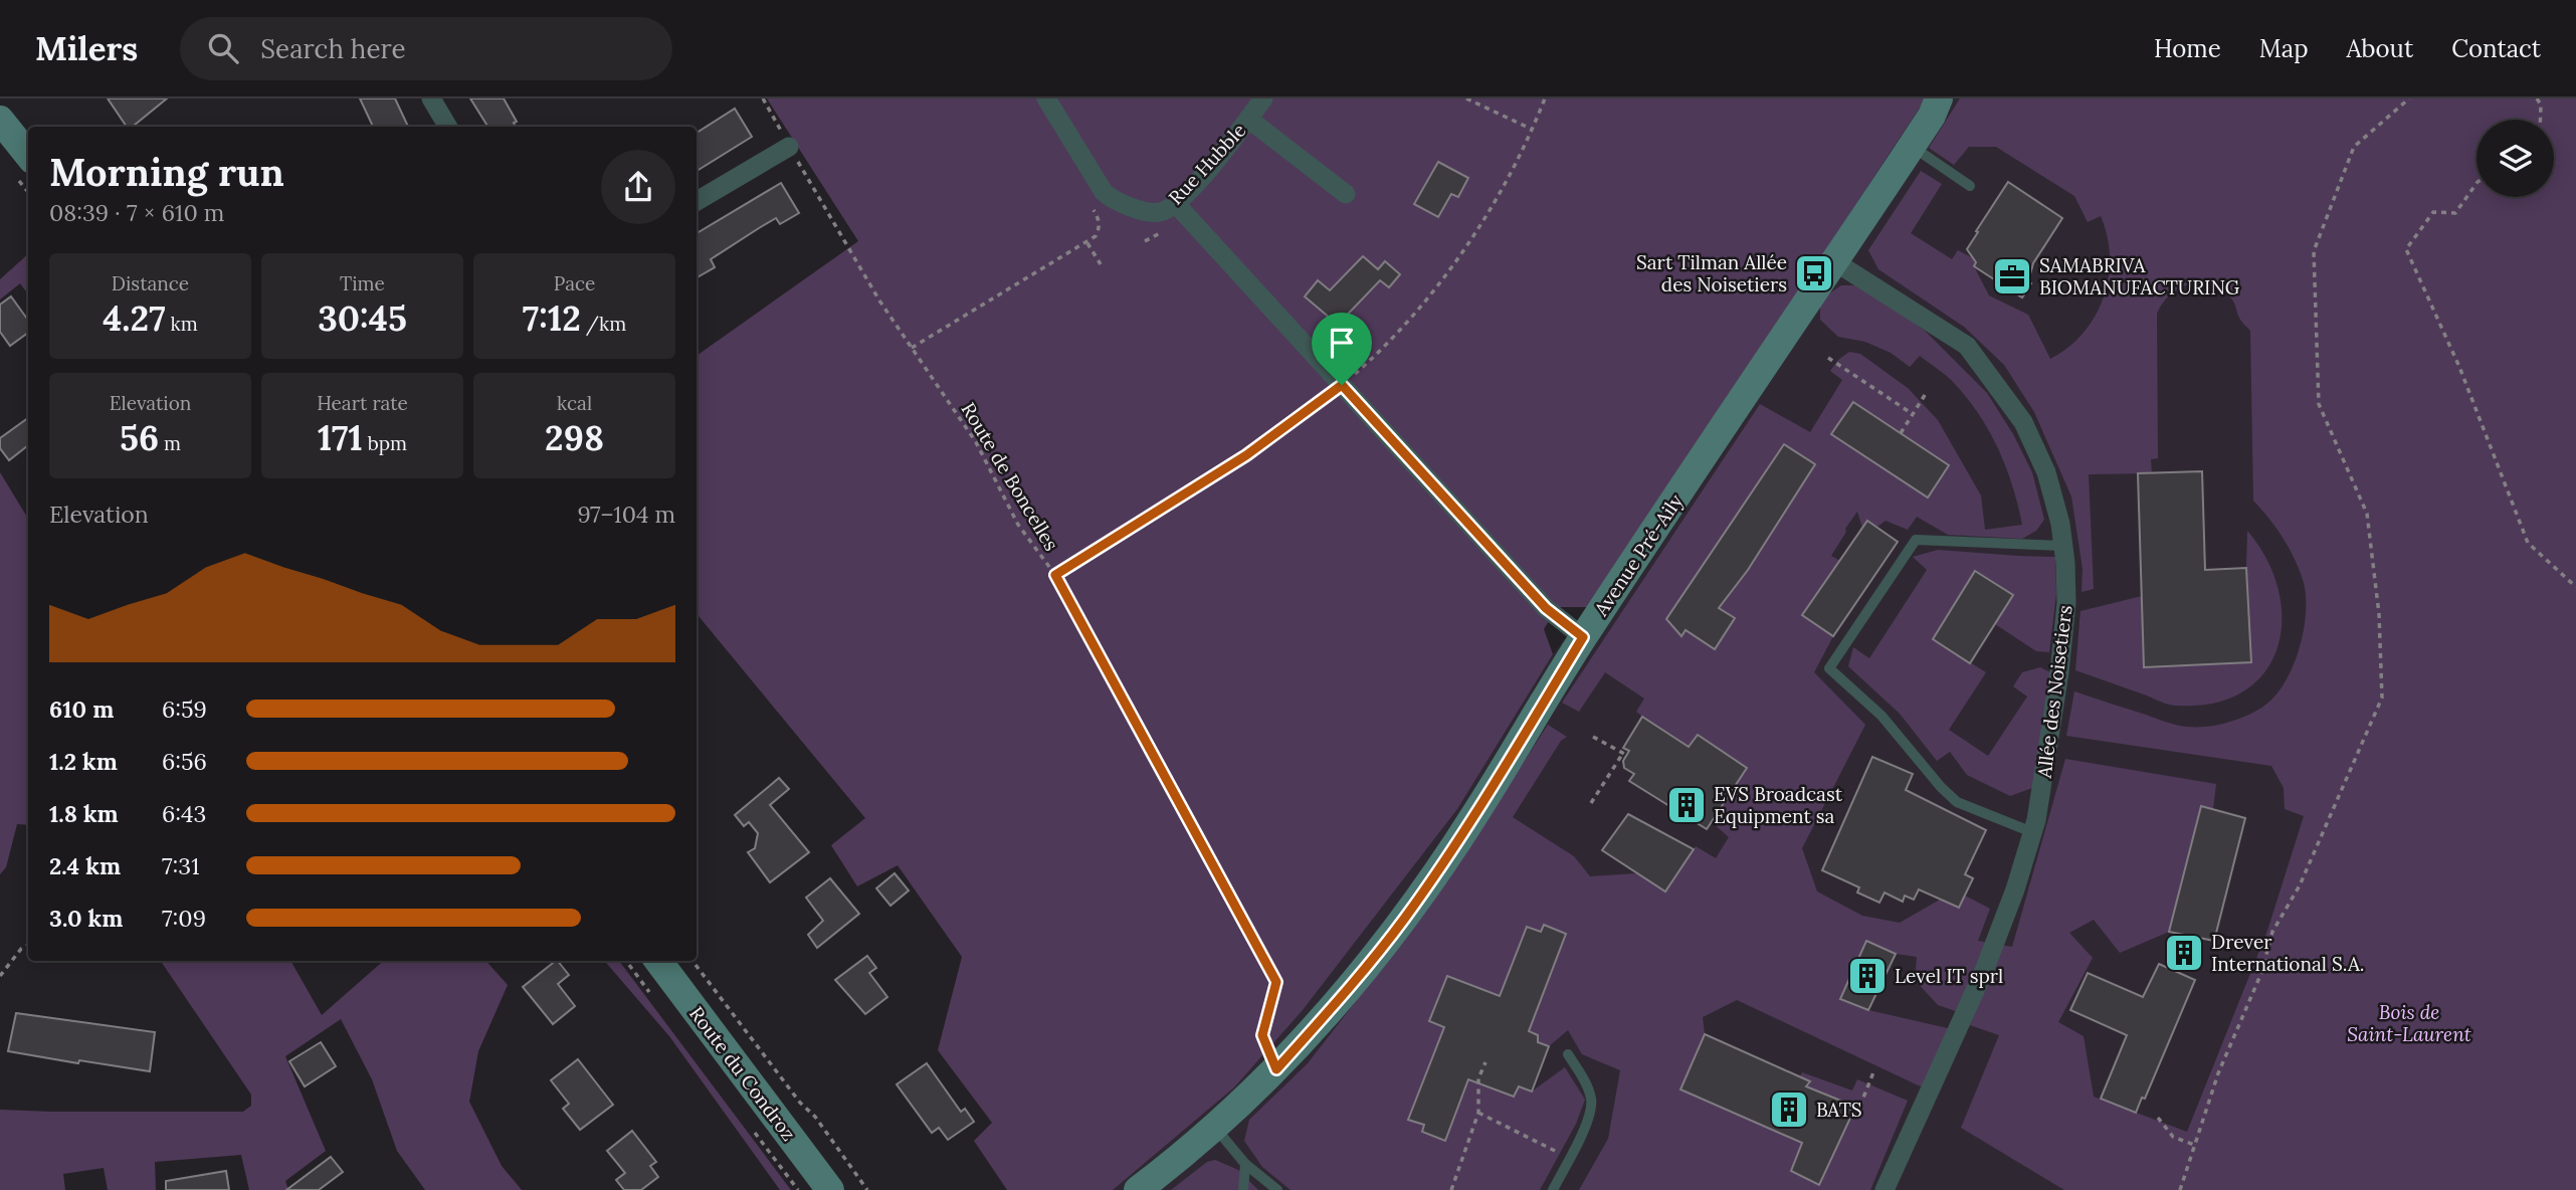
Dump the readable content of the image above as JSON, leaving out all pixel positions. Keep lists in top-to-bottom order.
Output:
{
  "streets": {
    "street": [
      "Rue Hubble",
      "Avenue Pré-Aily",
      "Allée des Noisetiers",
      "Route du Condroz"
    ],
    "path": ["Route de Boncelles"]
  },
  "crossings": [
    ["Route de Boncelles", "Avenue Pré-Aily"],
    ["Avenue Pré-Aily", "Allée des Noisetiers"]
  ],
  "parks": ["Bois de Saint-Laurent"],
  "places": {
    "bus stop": ["Sart Tilman Allée des Noisetiers"],
    "office": ["SAMABRIVA BIOMANUFACTURING"],
    "building": [
      "EVS Broadcast Equipment sa",
      "Drever International S.A.",
      "Level IT sprl",
      "BATS"
    ]
  },
  "page": {
    "header": "Milers",
    "search": "Search here",
    "nav": [
      "Home",
      "Map",
      "About",
      "Contact"
    ],
    "heading": ["Morning run", "08:39 · 7 × 610 m"],
    "stats": [
      ["Distance", "4.27 km"],
      ["Time", "30:45"],
      ["Pace", "7:12 /km"],
      ["Elevation", "56 m"],
      ["Heart rate", "171 bpm"],
      ["kcal", "298"]
    ],
    "chart": ["Elevation", "97–104 m"],
    "list": [
      {
        "name": "610 m",
        "note": "6:59"
      },
      {
        "name": "1.2 km",
        "note": "6:56"
      },
      {
        "name": "1.8 km",
        "note": "6:43"
      },
      {
        "name": "2.4 km",
        "note": "7:31"
      },
      {
        "name": "3.0 km",
        "note": "7:09"
      }
    ]
  }
}
